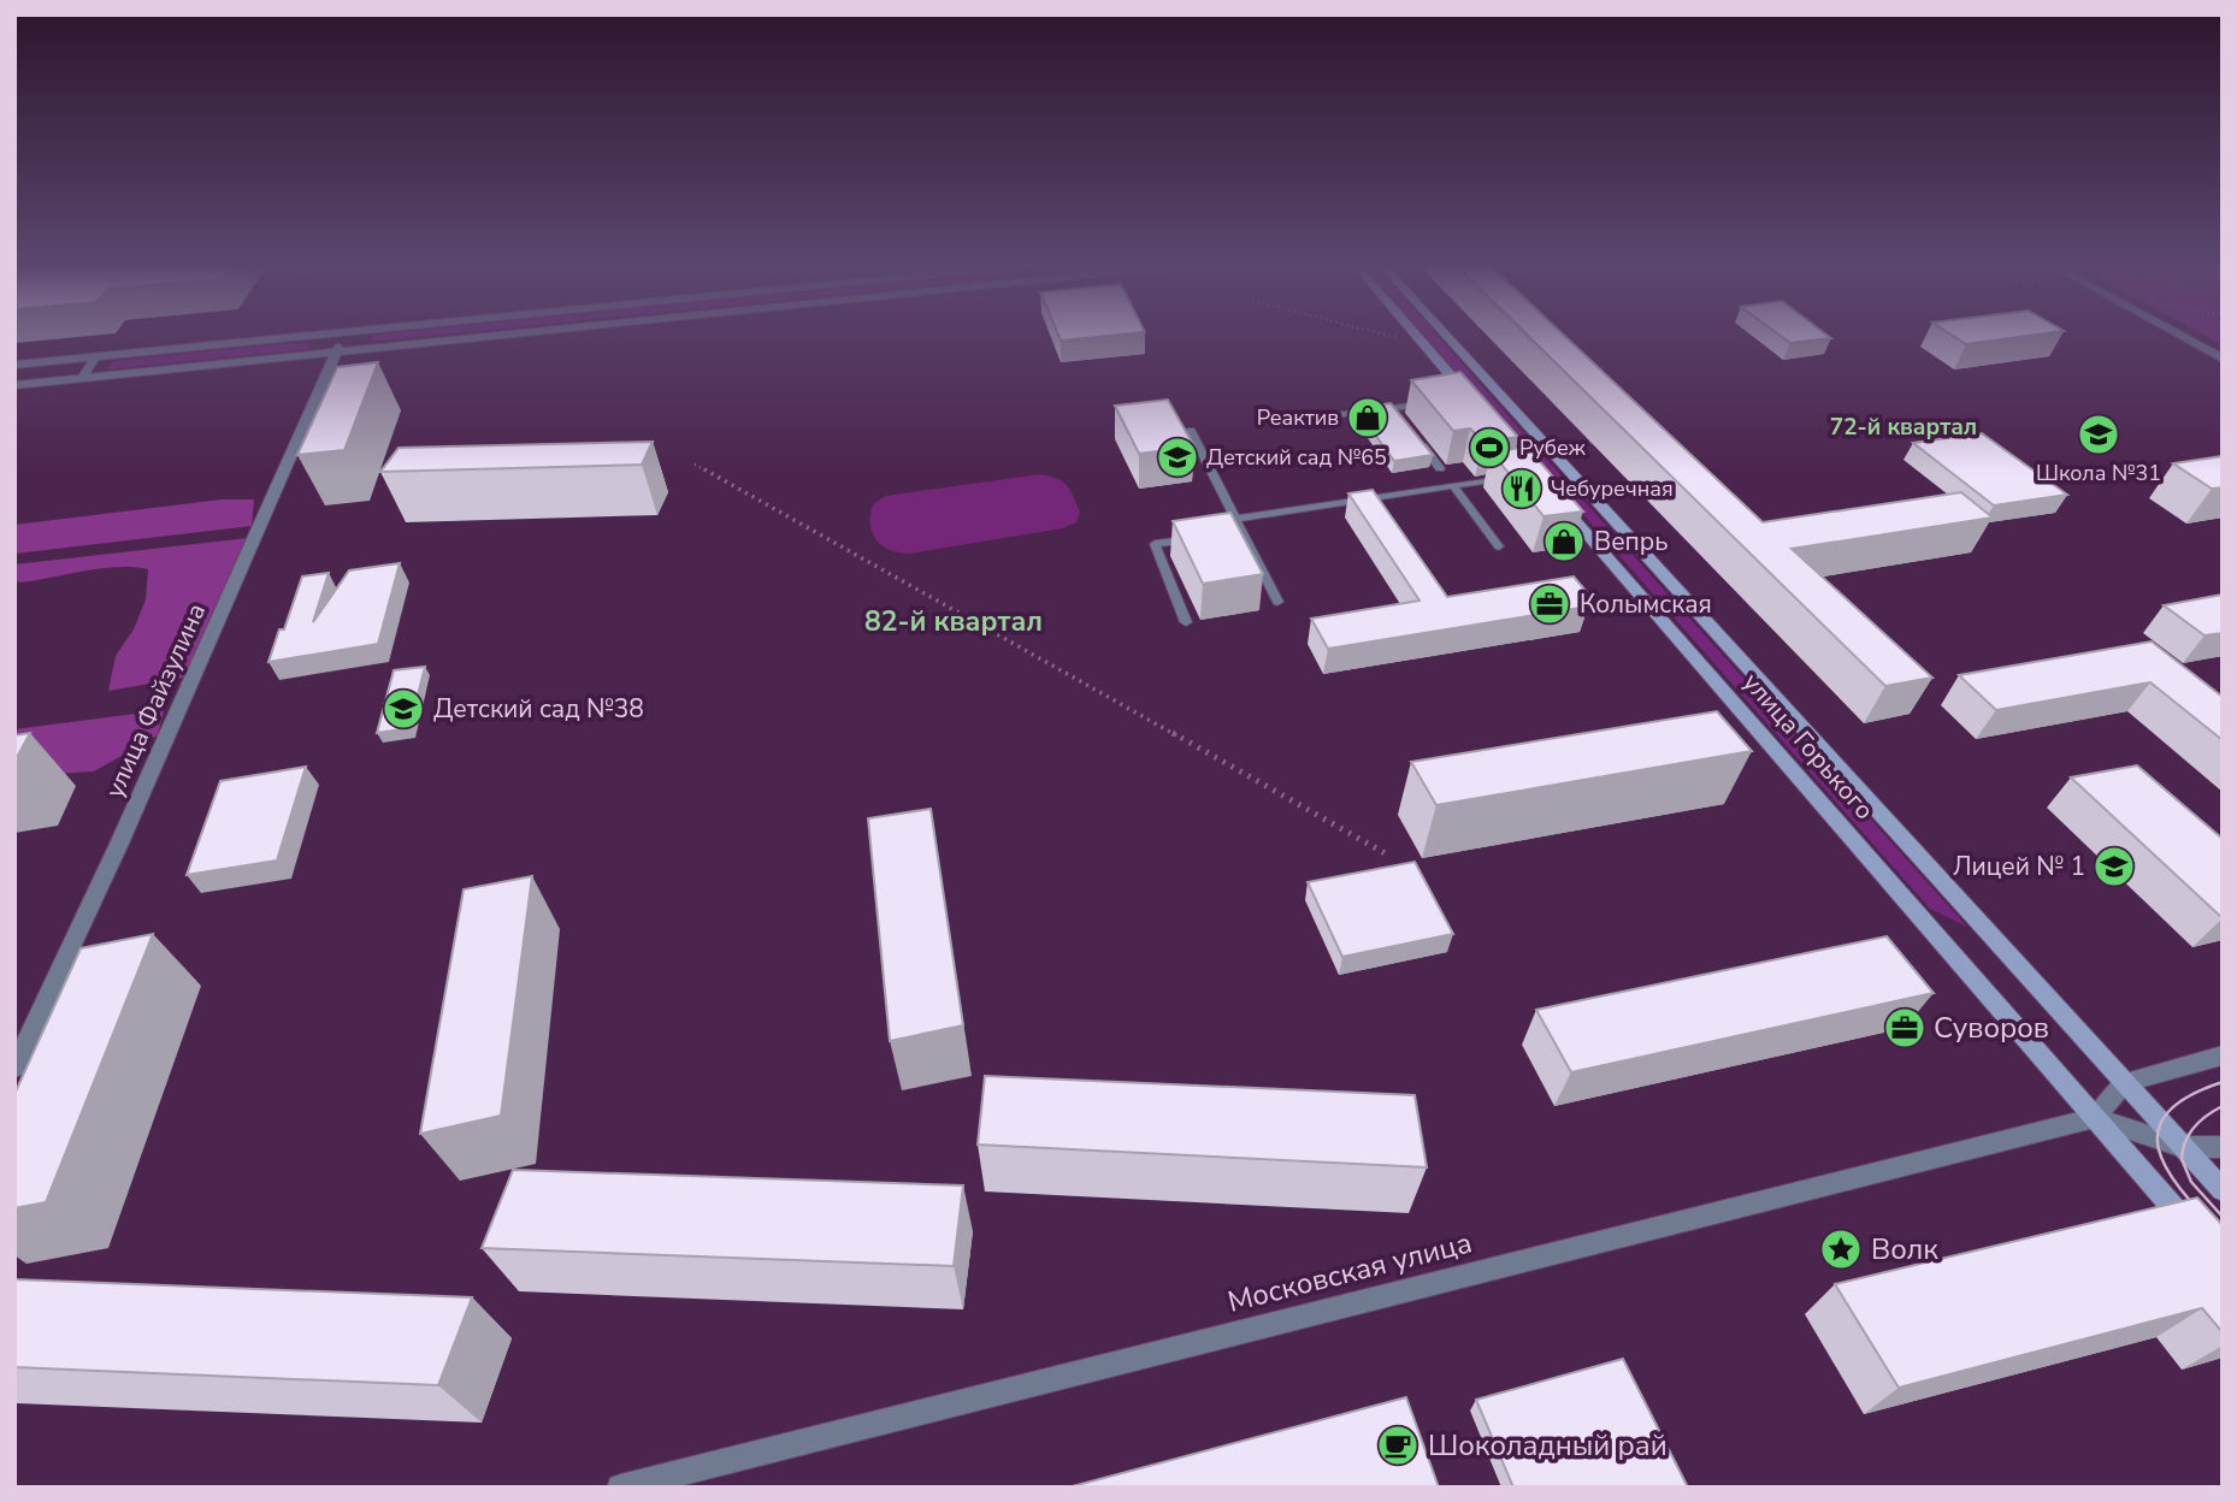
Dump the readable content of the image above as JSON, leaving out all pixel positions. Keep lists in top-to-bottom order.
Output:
{
  "streets": {
    "main road": ["улица Горького"],
    "street": ["улица Файзулина", "Московская улица"]
  },
  "crossings": [
    ["улица Горького", "Московская улица"]
  ],
  "districts": ["72-й квартал", "82-й квартал"],
  "places": {
    "shop": ["Реактив", "Вепрь"],
    "school or university": [
      "Школа №31",
      "Детский сад №65",
      "Детский сад №38",
      "Лицей № 1"
    ],
    "sports": ["Рубеж"],
    "restaurant": ["Чебуречная"],
    "office": ["Колымская", "Суворов"],
    "place": ["Волк"],
    "cafe": ["Шоколадный рай"]
  }
}
